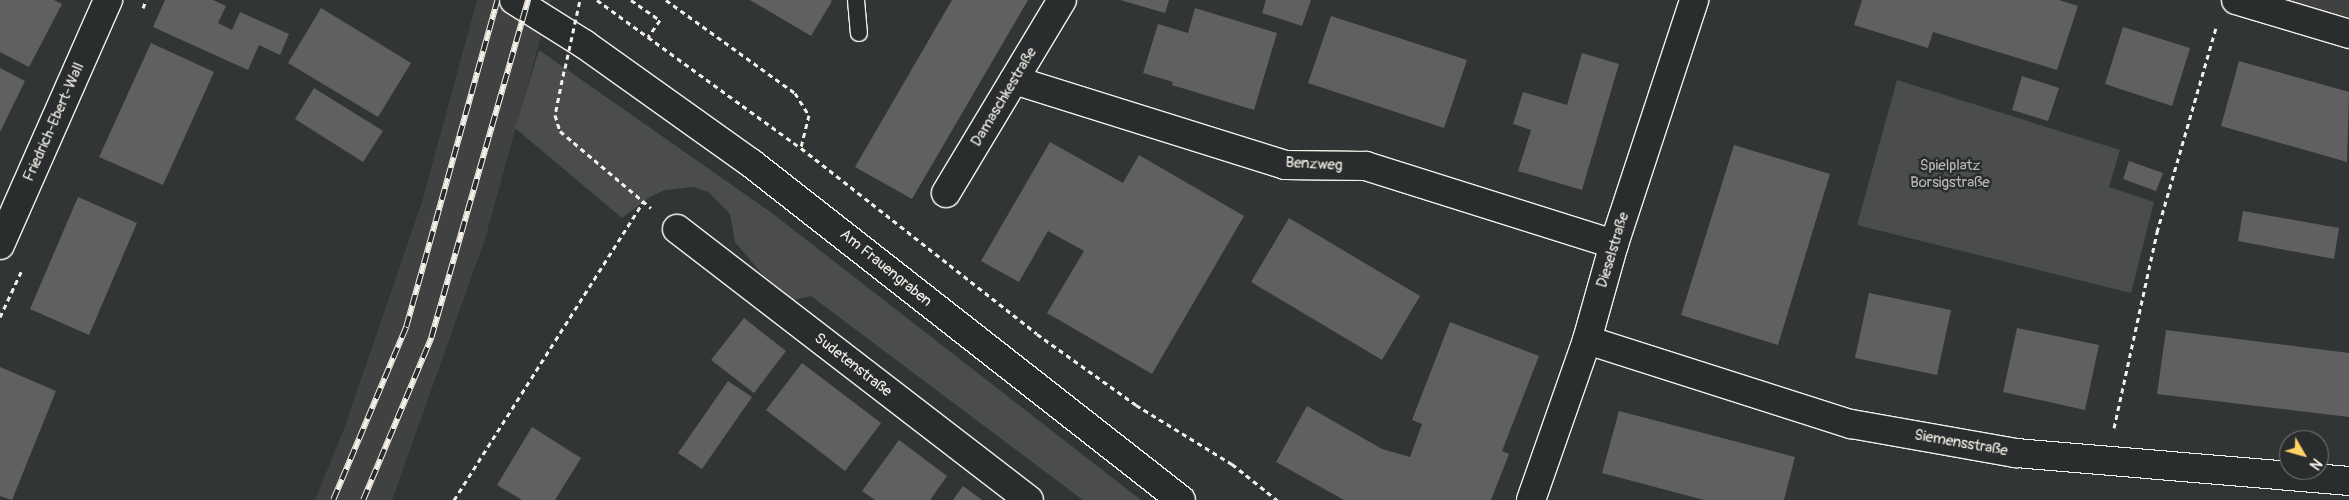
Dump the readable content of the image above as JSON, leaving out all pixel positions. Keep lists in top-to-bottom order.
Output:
{
  "streets": {
    "street": [
      "Damaschkestraße",
      "Friedrich-Ebert-Wall",
      "Benzweg",
      "Dieselstraße",
      "Am Frauengraben",
      "Sudetenstraße",
      "Siemensstraße"
    ]
  },
  "crossings": [
    ["Damaschkestraße", "Benzweg"],
    ["Benzweg", "Dieselstraße"],
    ["Dieselstraße", "Siemensstraße"]
  ],
  "parks": ["Spielplatz Borsigstraße"],
  "north": "bottom right"
}
